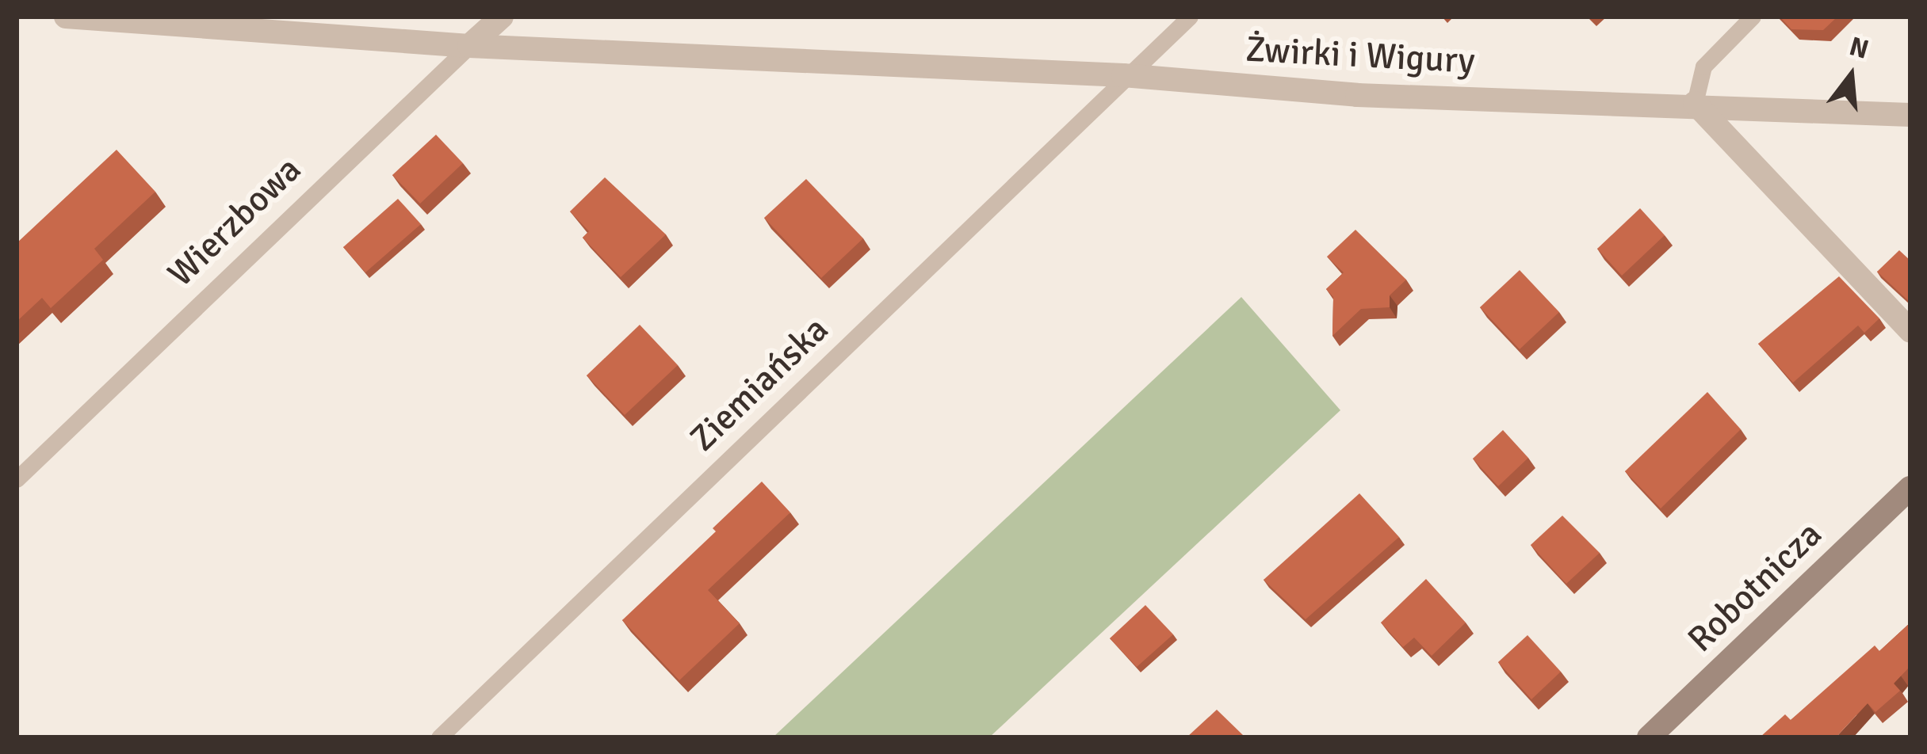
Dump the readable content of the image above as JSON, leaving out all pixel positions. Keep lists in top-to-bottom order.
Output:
{
  "streets": {
    "street": ["Żwirki i Wigury", "Wierzbowa", "Robotnicza"],
    "lane": ["Ziemiańska"]
  },
  "crossings": [
    ["Żwirki i Wigury", "Wierzbowa"],
    ["Żwirki i Wigury", "Ziemiańska"]
  ],
  "north": "top"
}
